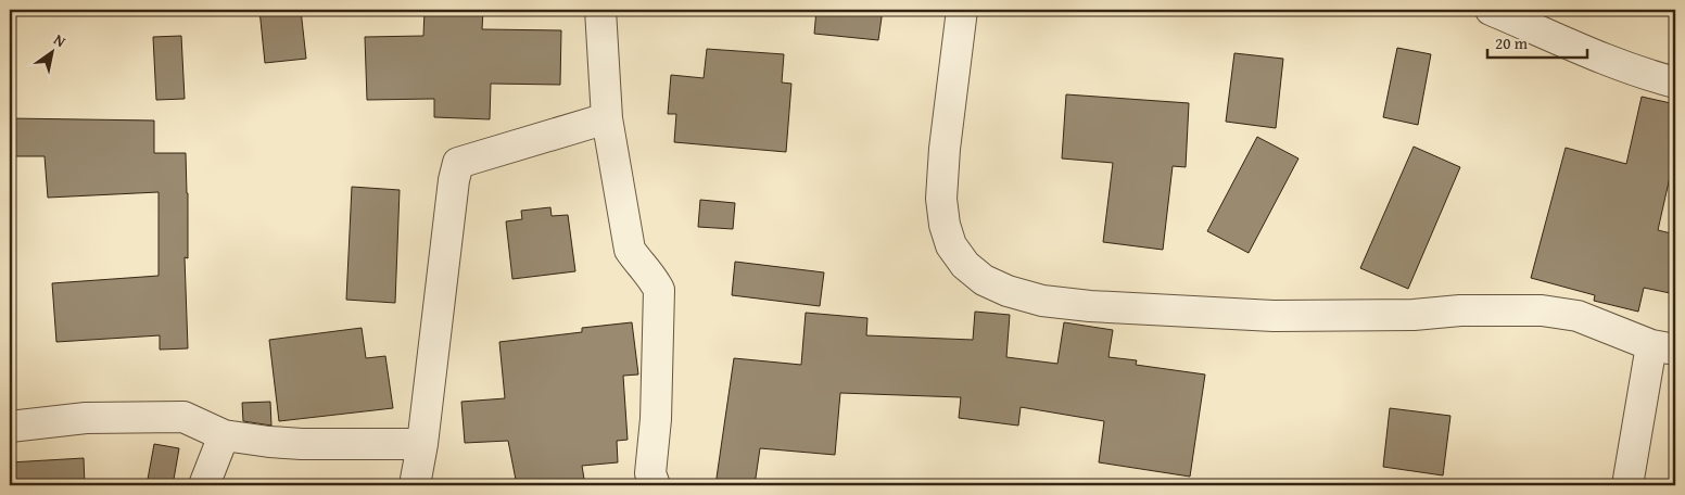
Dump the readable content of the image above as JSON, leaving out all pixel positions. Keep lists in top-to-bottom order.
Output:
{
  "scale_bar": "20 m",
  "north": "top right"
}
